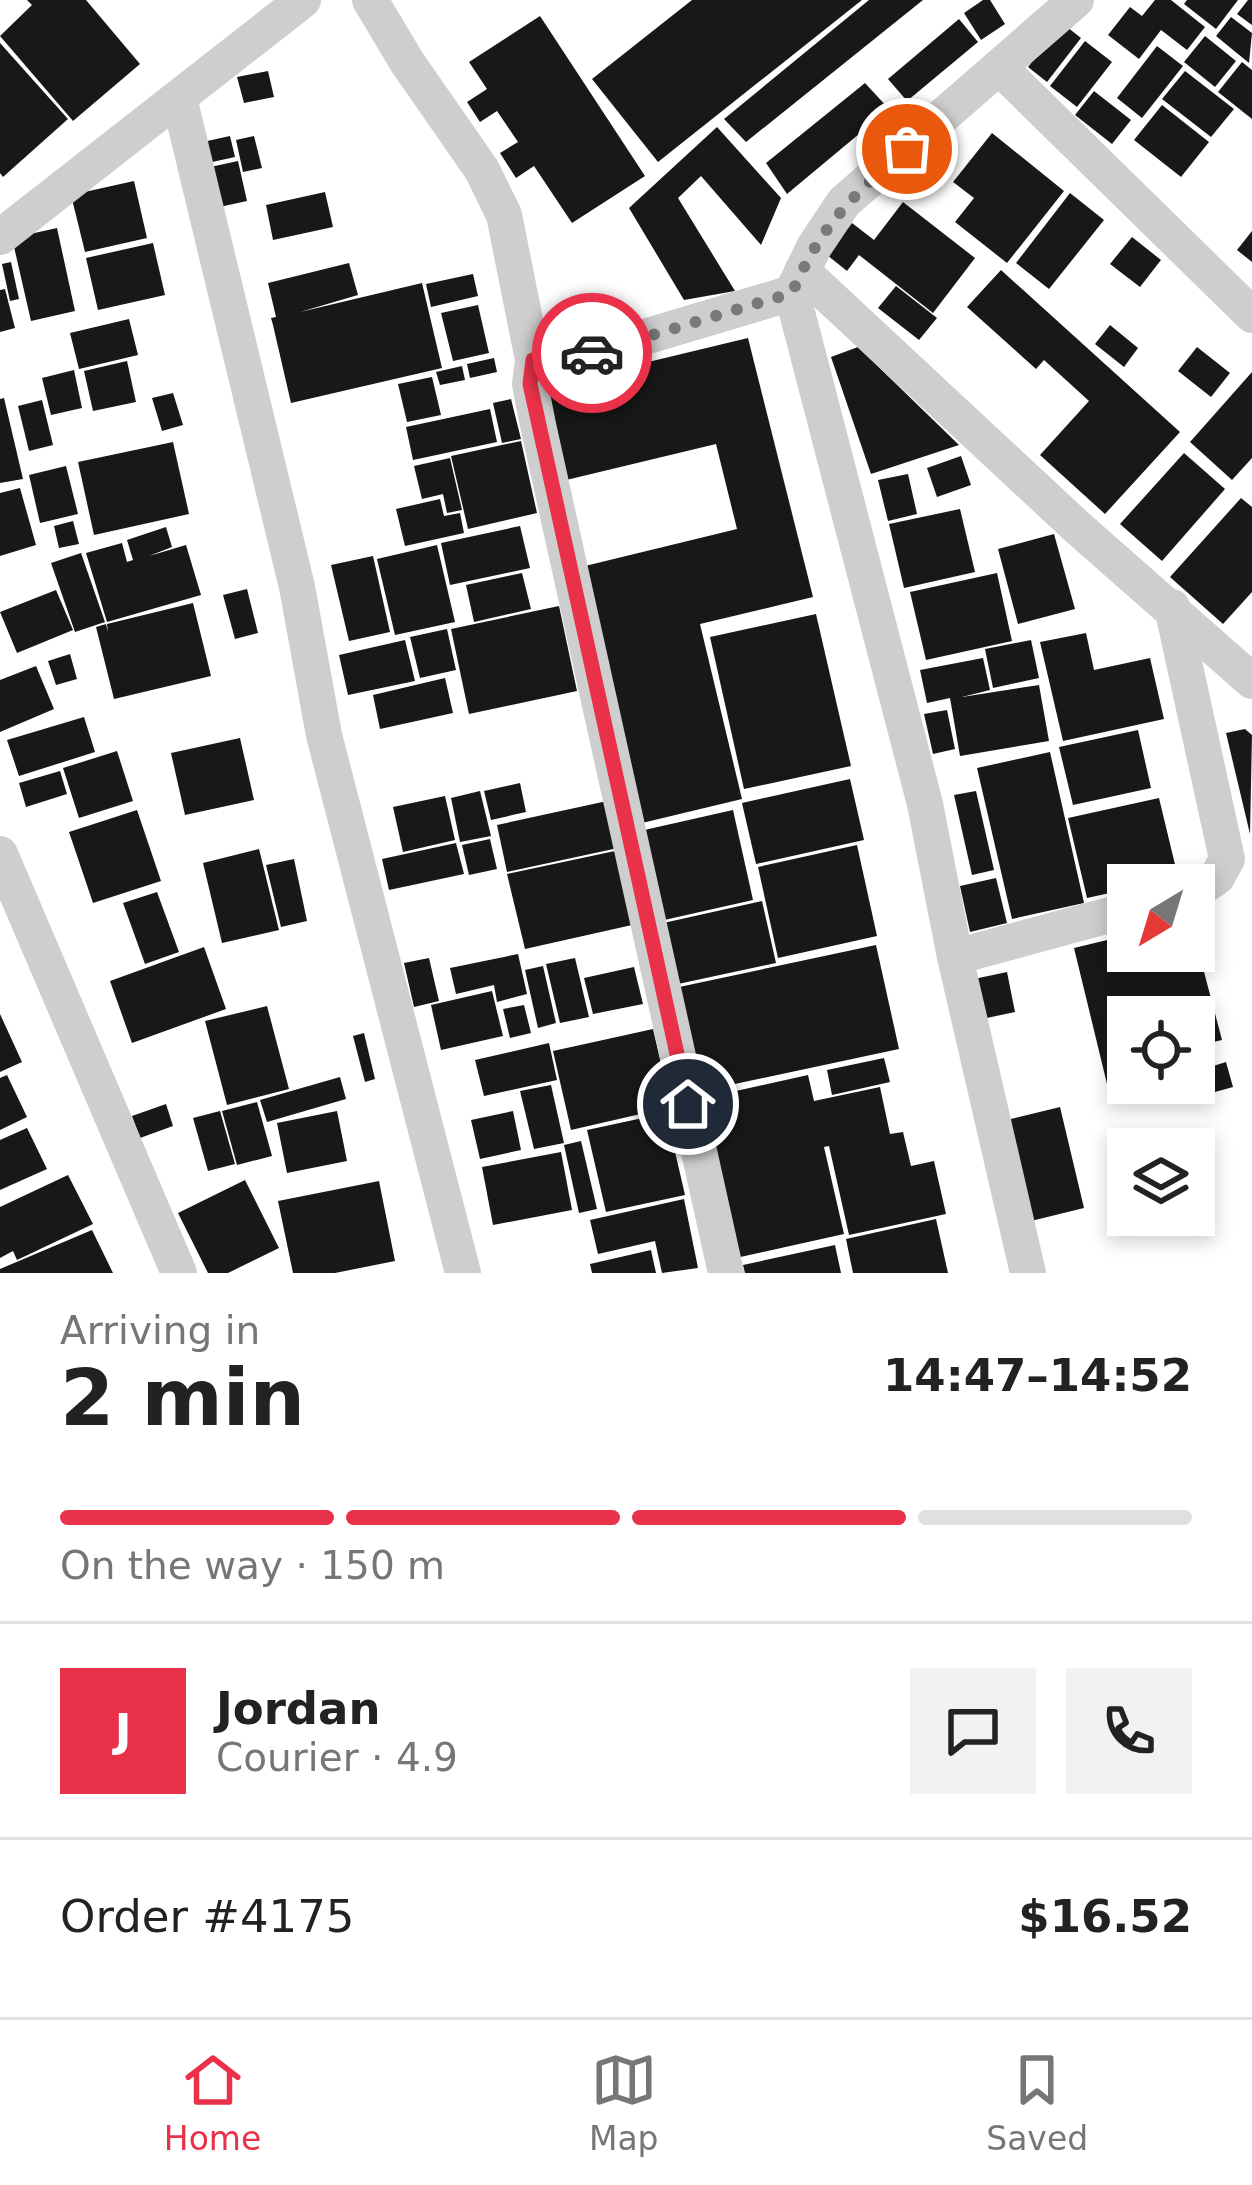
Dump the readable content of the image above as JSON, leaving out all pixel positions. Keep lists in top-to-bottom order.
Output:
{
  "north": "bottom left",
  "page": {
    "heading": ["2 min", "Arriving in", "14:47–14:52"],
    "panel": [
      "Jordan",
      "Courier · 4.9",
      "Order #4175",
      "$16.52"
    ],
    "bar": "On the way · 150 m",
    "round": "J",
    "tabs": ["Home", "Map", "Saved"]
  }
}
